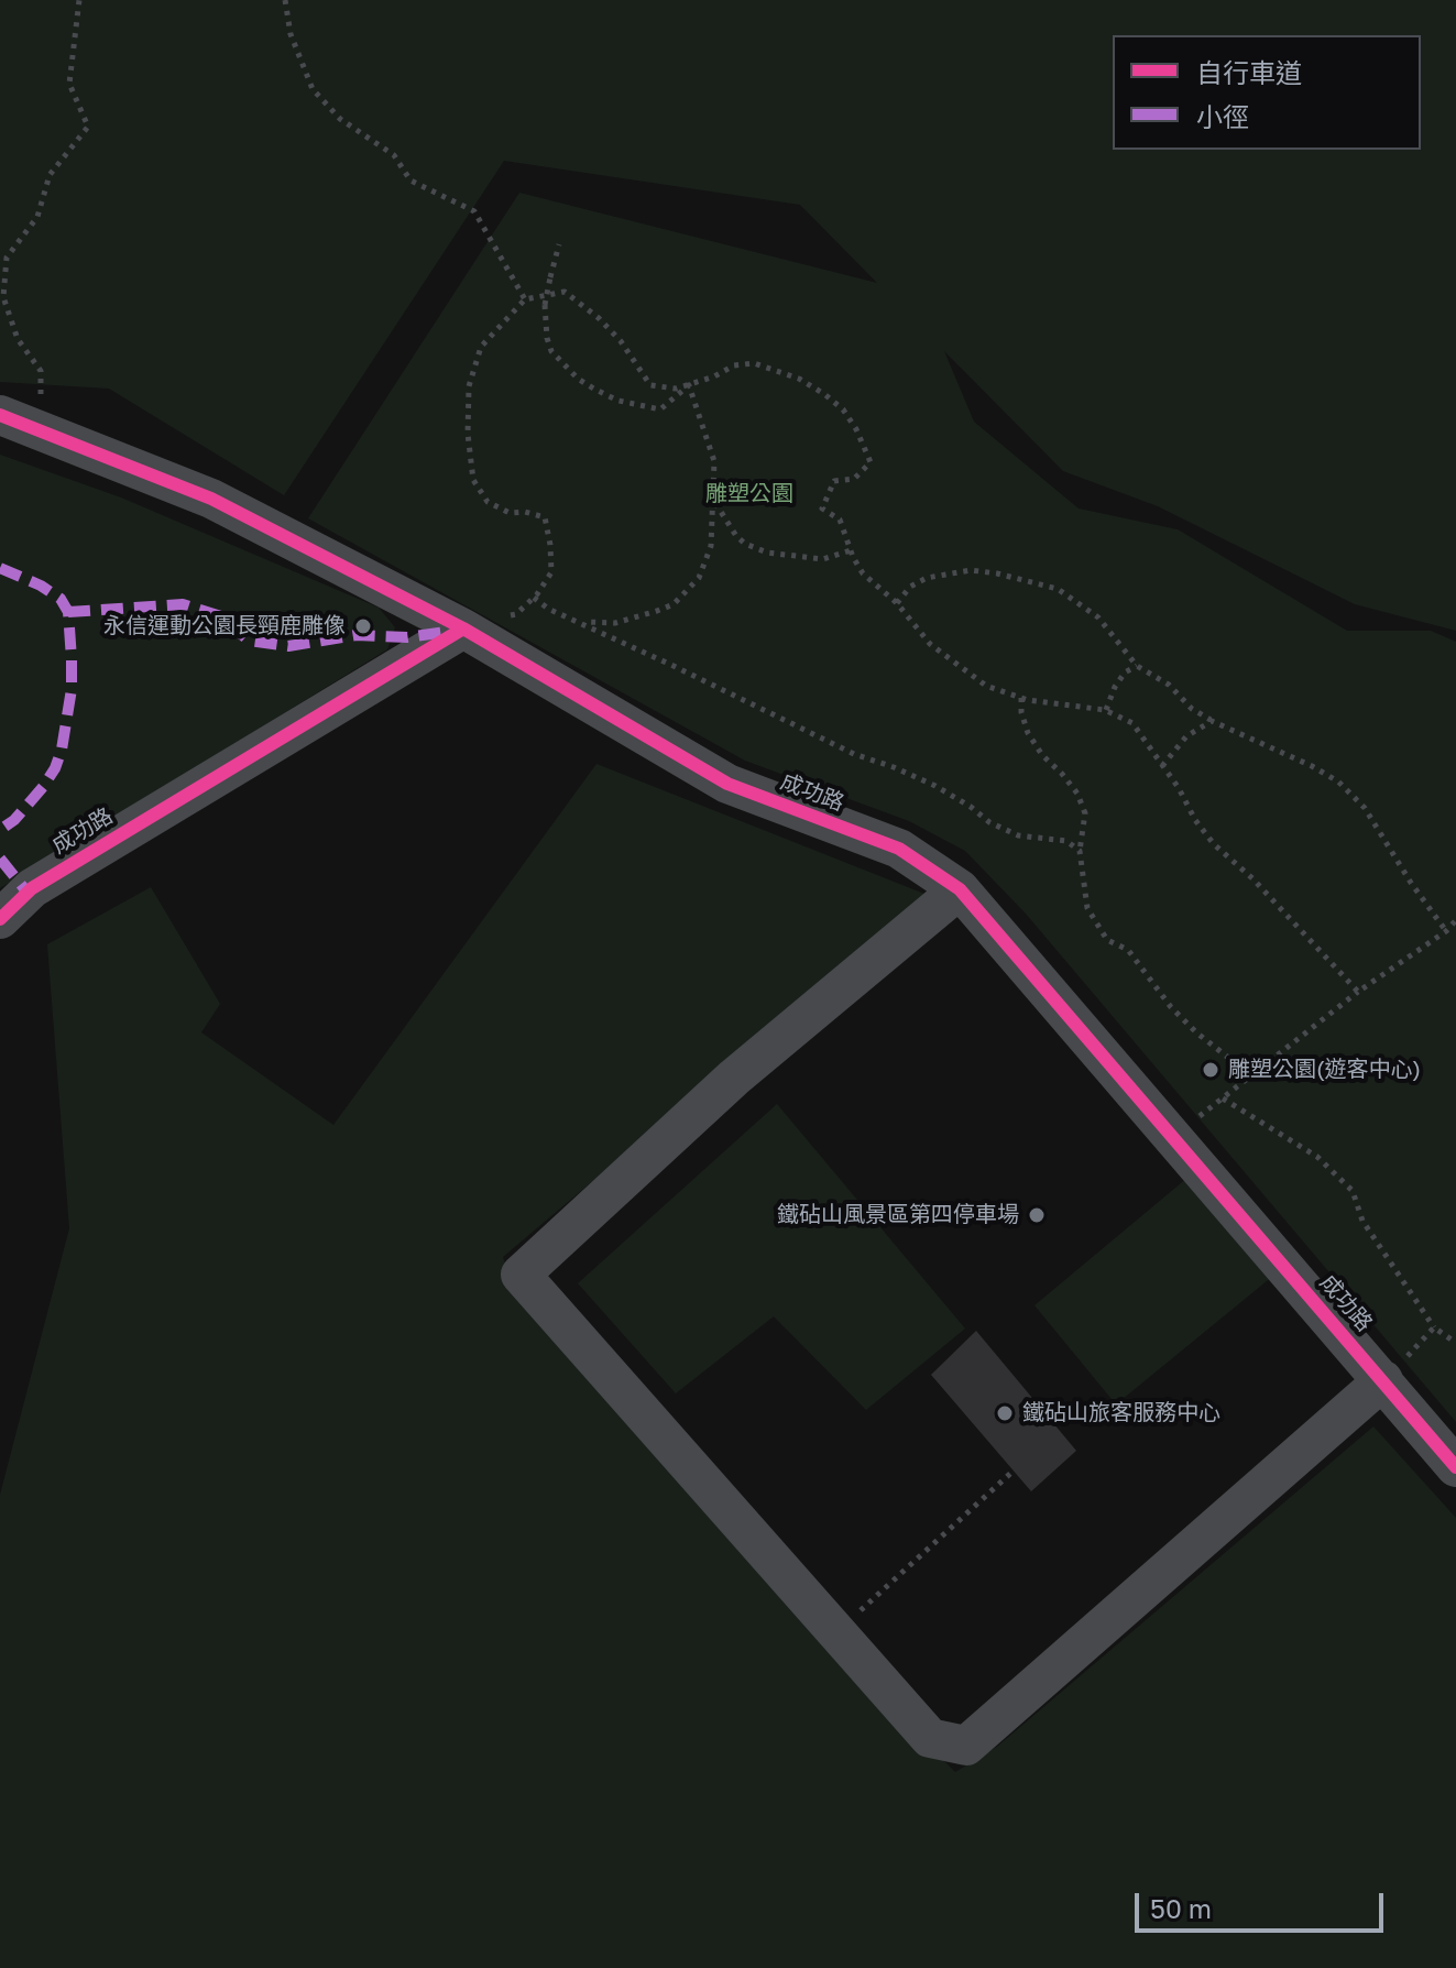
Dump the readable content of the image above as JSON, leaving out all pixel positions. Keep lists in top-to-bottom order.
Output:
{
  "streets": {
    "street": ["成功路"]
  },
  "parks": ["雕塑公園"],
  "places": [
    "永信運動公園長頸鹿雕像",
    "雕塑公園(遊客中心)",
    "鐵砧山風景區第四停車場",
    "鐵砧山旅客服務中心"
  ],
  "legend": ["自行車道", "小徑"],
  "scale_bar": "50 m"
}
